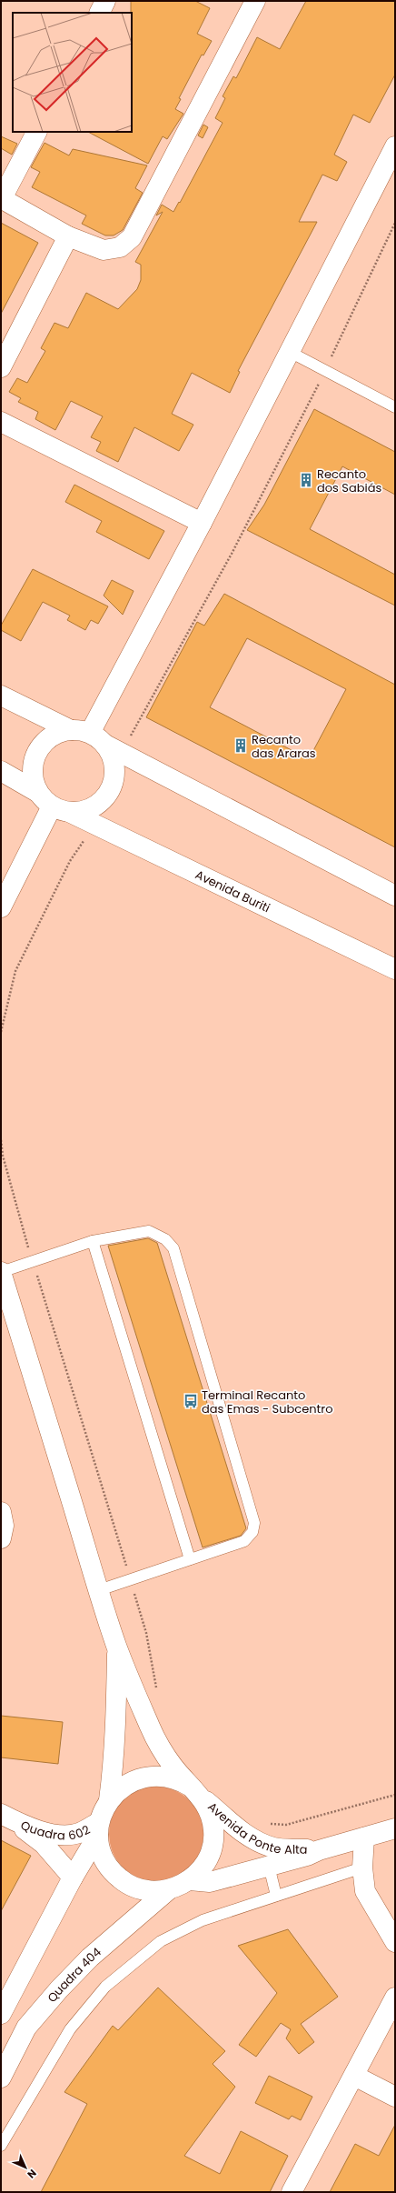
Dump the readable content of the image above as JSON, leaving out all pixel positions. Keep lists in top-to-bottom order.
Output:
{
  "streets": {
    "main road": [
      "Avenida Buriti",
      "Quadra 602",
      "Avenida Ponte Alta",
      "Quadra 404"
    ]
  },
  "crossings": [
    ["Quadra 602", "Avenida Ponte Alta"],
    ["Quadra 602", "Quadra 404"],
    ["Avenida Ponte Alta", "Quadra 404"]
  ],
  "places": {
    "building": ["Recanto dos Sabiás", "Recanto das Araras"],
    "bus stop": ["Terminal Recanto das Emas - Subcentro"]
  },
  "north": "bottom right"
}
